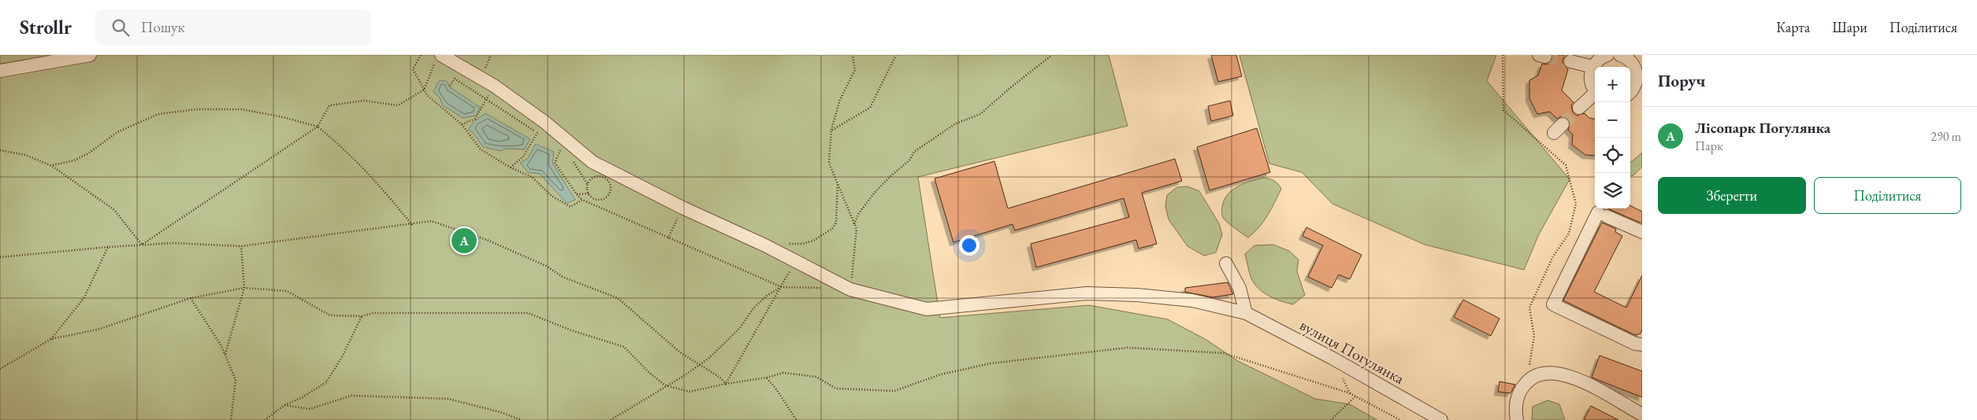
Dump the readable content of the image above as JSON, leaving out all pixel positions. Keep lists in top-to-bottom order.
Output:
{
  "streets": {
    "street": ["вулиця Погулянка"]
  },
  "page": {
    "header": "Strollr",
    "search": "Пошук",
    "nav": ["Карта", "Шари", "Поділитися"],
    "heading": "Поруч",
    "map_buttons": ["+", "−"],
    "list": [
      {
        "mark": "A",
        "name": "Лісопарк Погулянка",
        "note": "Парк",
        "value": "290 m"
      }
    ],
    "buttons": ["Зберегти", "Поділитися"],
    "pins": "A"
  }
}
